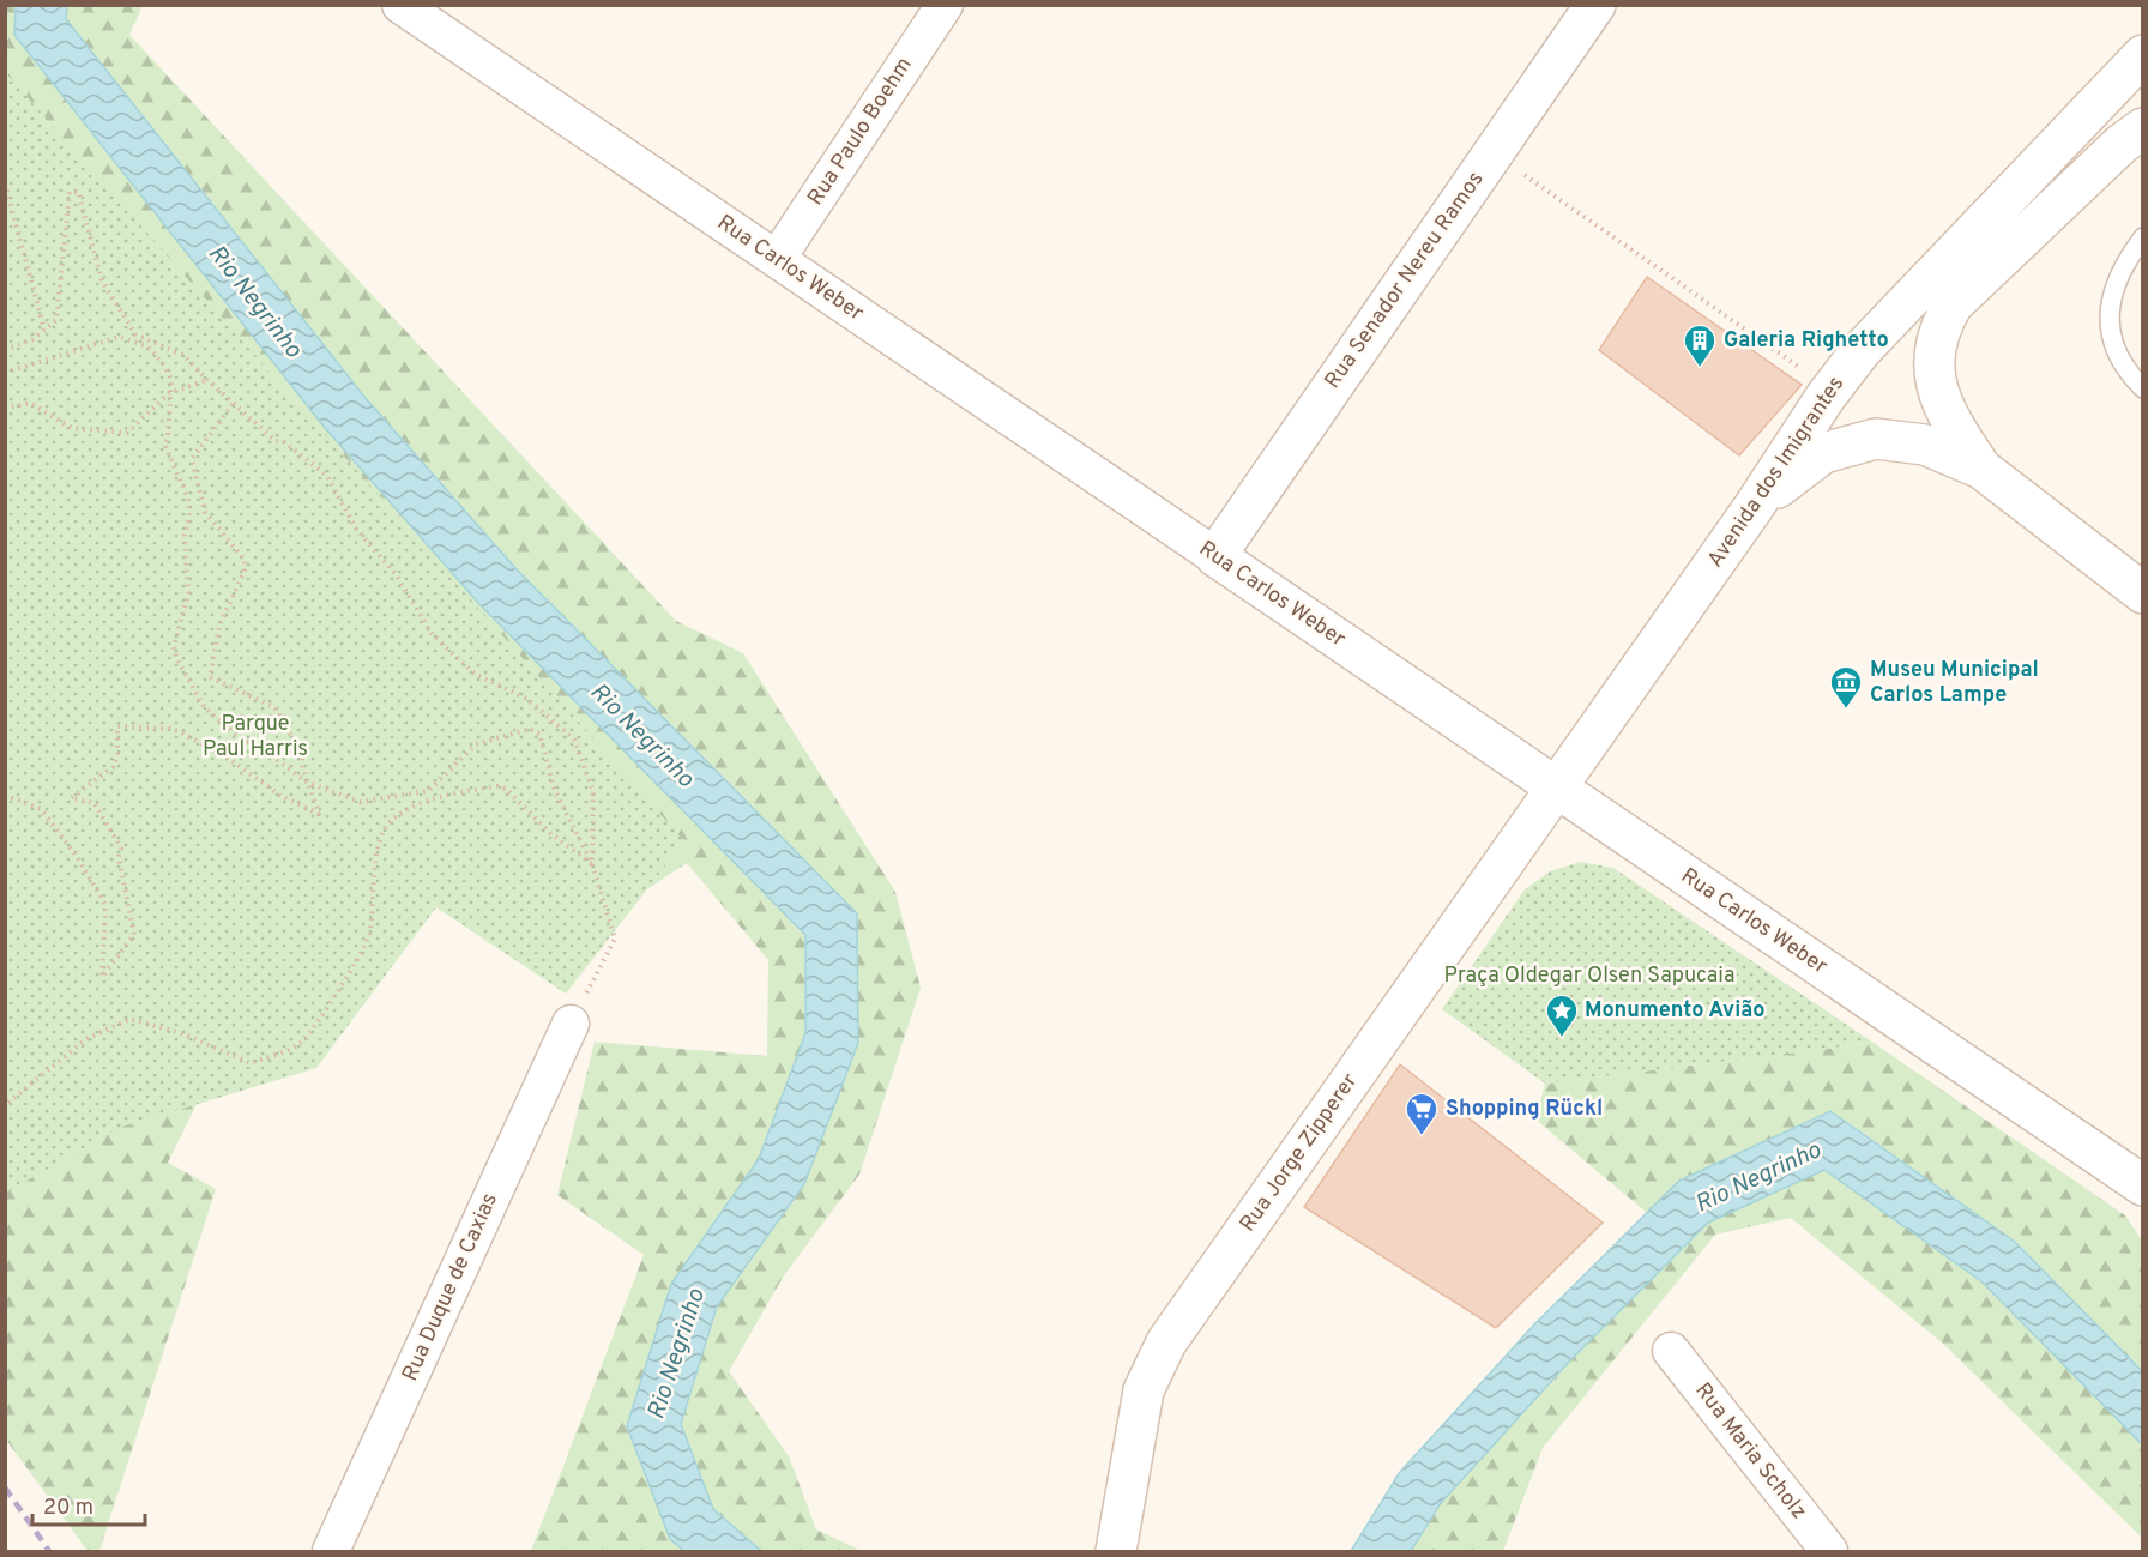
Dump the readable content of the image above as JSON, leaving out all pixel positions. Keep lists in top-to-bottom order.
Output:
{
  "streets": {
    "main road": [
      "Rua Carlos Weber",
      "Rua Senador Nereu Ramos",
      "Avenida dos Imigrantes",
      "Rua Jorge Zipperer"
    ],
    "street": ["Rua Paulo Boehm", "Rua Duque de Caxias", "Rua Maria Scholz"]
  },
  "crossings": [
    ["Rua Paulo Boehm", "Rua Carlos Weber"],
    ["Rua Carlos Weber", "Rua Senador Nereu Ramos"],
    ["Rua Carlos Weber", "Avenida dos Imigrantes"],
    ["Rua Carlos Weber", "Rua Jorge Zipperer"],
    ["Avenida dos Imigrantes", "Rua Jorge Zipperer"]
  ],
  "water": ["Rio Negrinho"],
  "parks": ["Parque Paul Harris", "Praça Oldegar Olsen Sapucaia"],
  "places": {
    "building": ["Galeria Righetto"],
    "museum": ["Museu Municipal Carlos Lampe"],
    "place": ["Monumento Avião"],
    "supermarket": ["Shopping Rückl"]
  },
  "scale_bar": "20 m"
}
